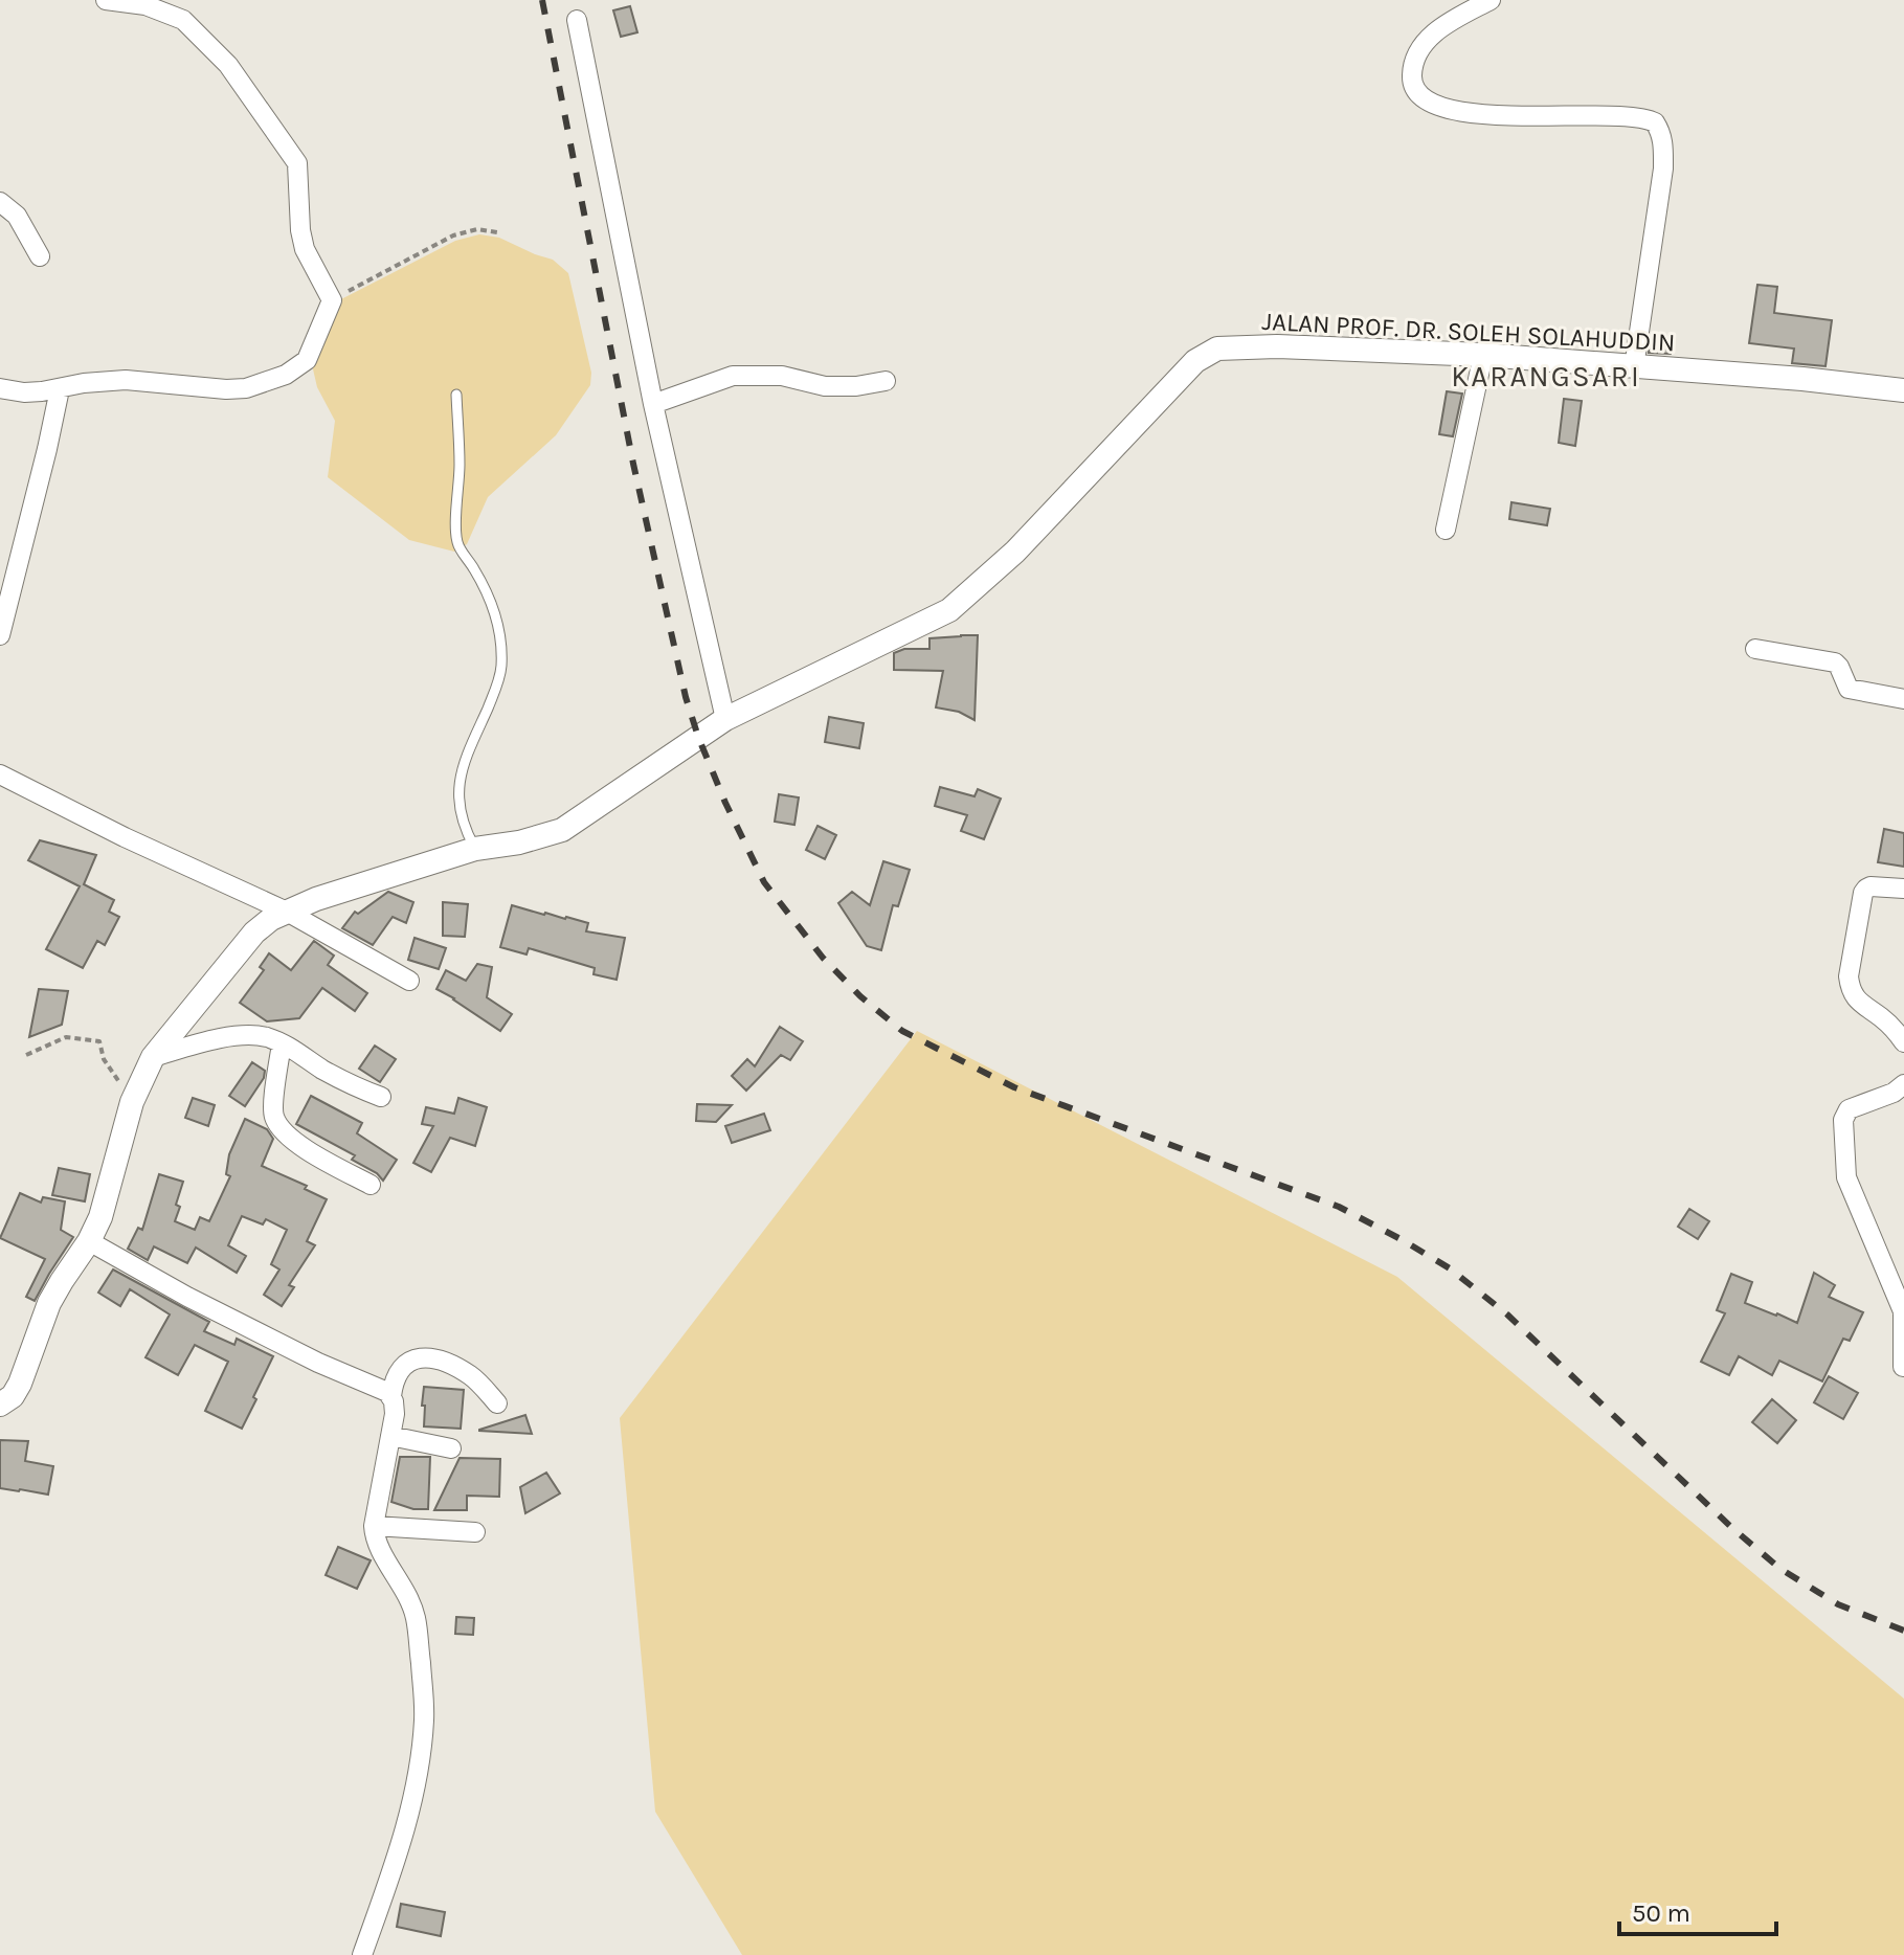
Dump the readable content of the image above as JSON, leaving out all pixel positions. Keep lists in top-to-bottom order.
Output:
{
  "streets": {
    "street": ["JALAN PROF. DR. SOLEH SOLAHUDDIN"]
  },
  "districts": ["KARANGSARI"],
  "scale_bar": "50 m"
}
